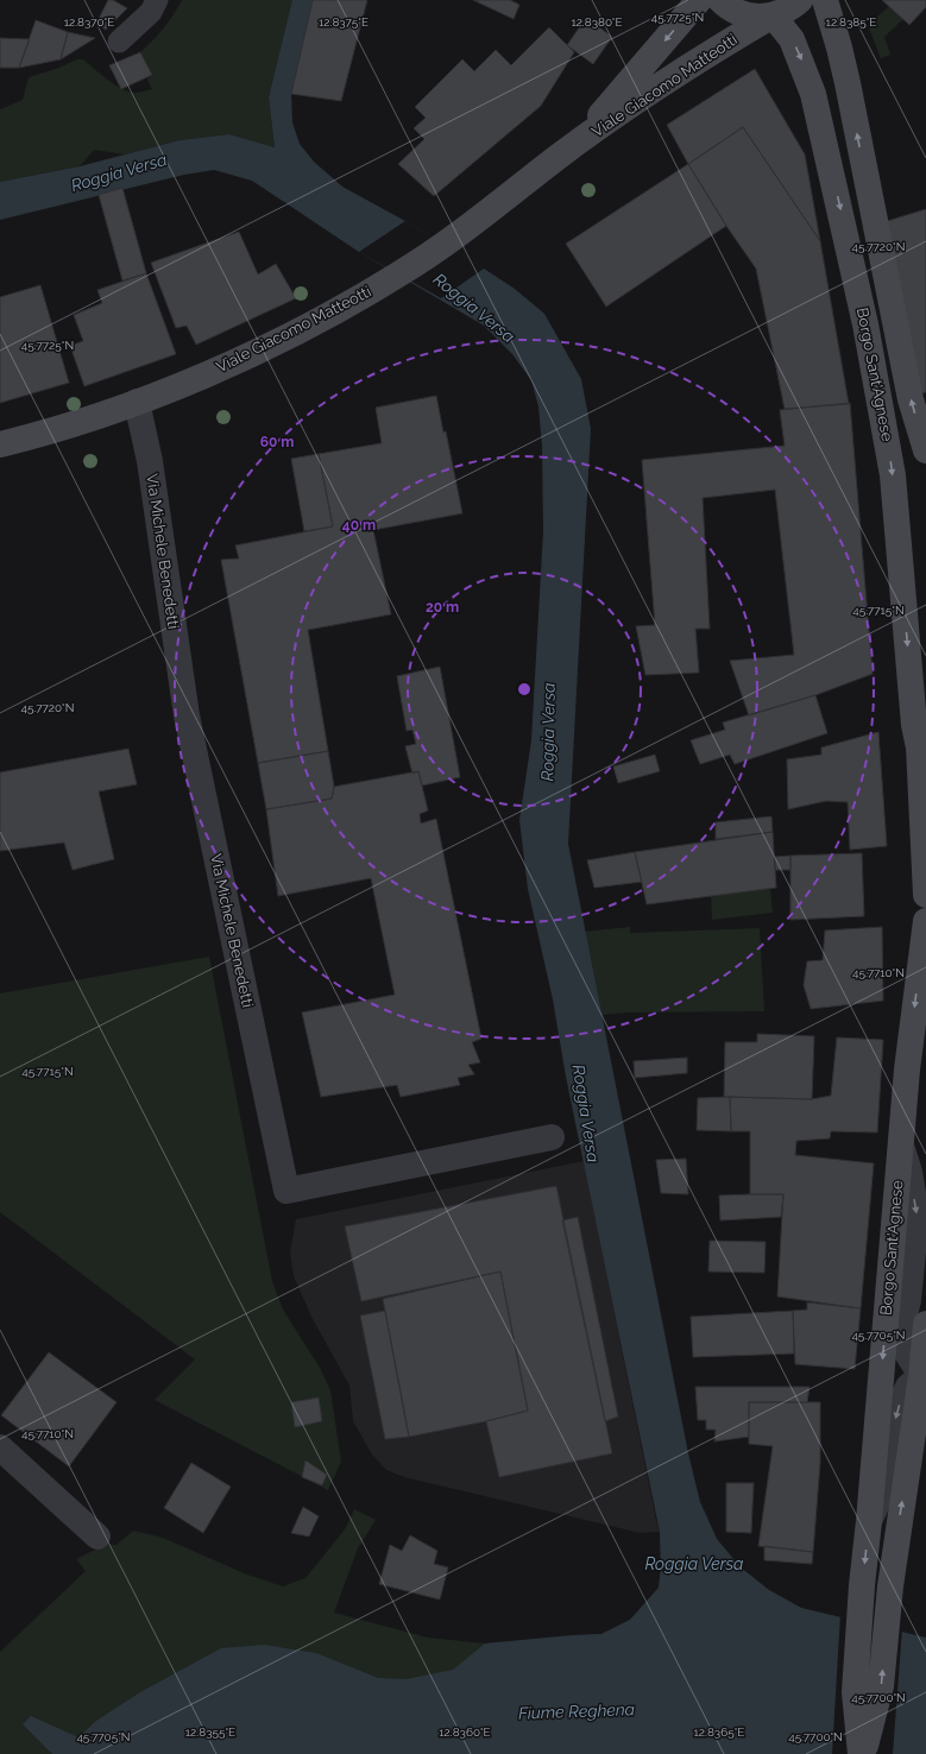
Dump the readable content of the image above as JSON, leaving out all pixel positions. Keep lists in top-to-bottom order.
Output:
{
  "streets": {
    "main road": ["Viale Giacomo Matteotti", "Borgo Sant'Agnese"],
    "street": ["Via Michele Benedetti"]
  },
  "crossings": [
    ["Viale Giacomo Matteotti", "Borgo Sant'Agnese"],
    ["Viale Giacomo Matteotti", "Via Michele Benedetti"]
  ],
  "water": ["Roggia Versa", "Fiume Reghena"],
  "coordinates": [
    "45.7725°N",
    "12.8370°E",
    "12.8375°E",
    "12.8380°E",
    "12.8385°E",
    "45.7720°N",
    "45.7715°N",
    "45.7710°N",
    "45.7705°N",
    "45.7700°N",
    "12.8355°E",
    "12.8360°E",
    "12.8365°E"
  ],
  "rings": ["60 m", "40 m", "20 m"]
}
